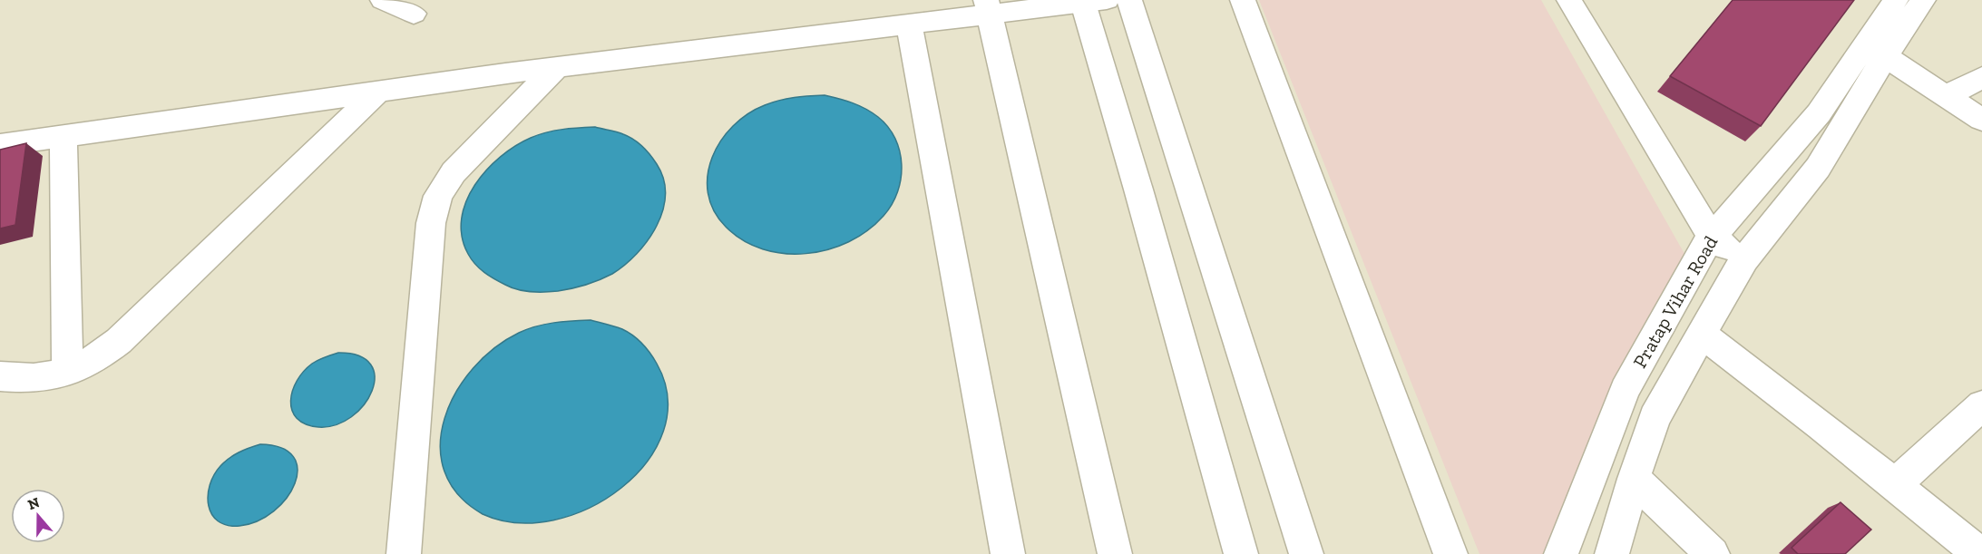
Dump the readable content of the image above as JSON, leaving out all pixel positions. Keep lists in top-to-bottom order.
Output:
{
  "streets": {
    "street": ["Pratap Vihar Road"]
  },
  "north": "top"
}
